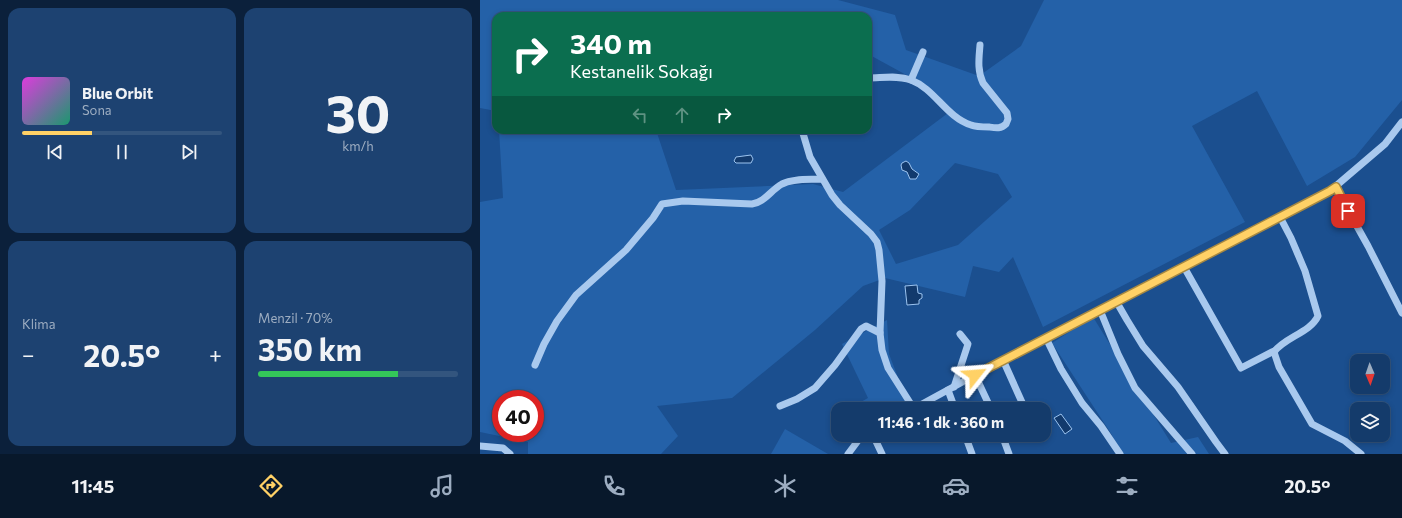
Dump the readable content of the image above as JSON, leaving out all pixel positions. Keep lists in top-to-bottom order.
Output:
{
  "north": "bottom",
  "page": {
    "tile": [
      ["30", "km/h"],
      "Klima",
      ["Menzil · 70%", "350 km"]
    ],
    "turn": ["340 m", "Kestanelik Sokağı"],
    "song": ["Blue Orbit", "Sona"],
    "heat": ["−", "20.5°", "+"],
    "limit": "40",
    "trip": "11:46 · 1 dk · 360 m",
    "tabs": ["11:45", "20.5°"]
  }
}
